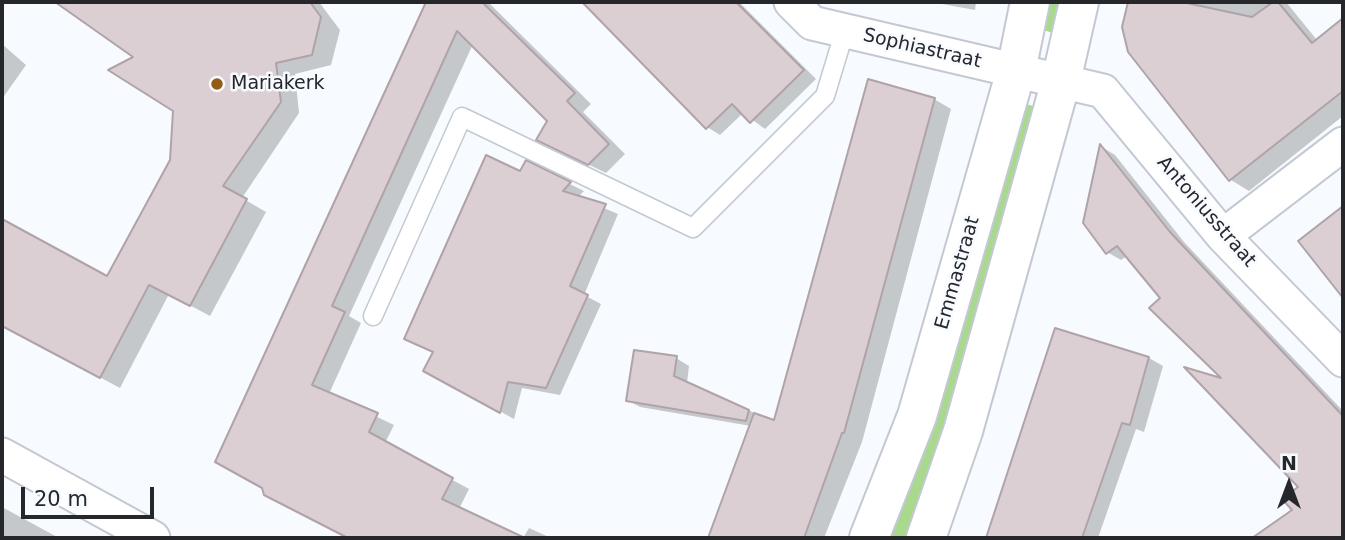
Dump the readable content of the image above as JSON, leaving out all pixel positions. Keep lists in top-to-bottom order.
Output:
{
  "streets": {
    "street": ["Sophiastraat", "Antoniusstraat", "Emmastraat"]
  },
  "crossings": [
    ["Sophiastraat", "Antoniusstraat"],
    ["Sophiastraat", "Emmastraat"]
  ],
  "places": ["Mariakerk"],
  "scale_bar": "20 m",
  "north": "top"
}
